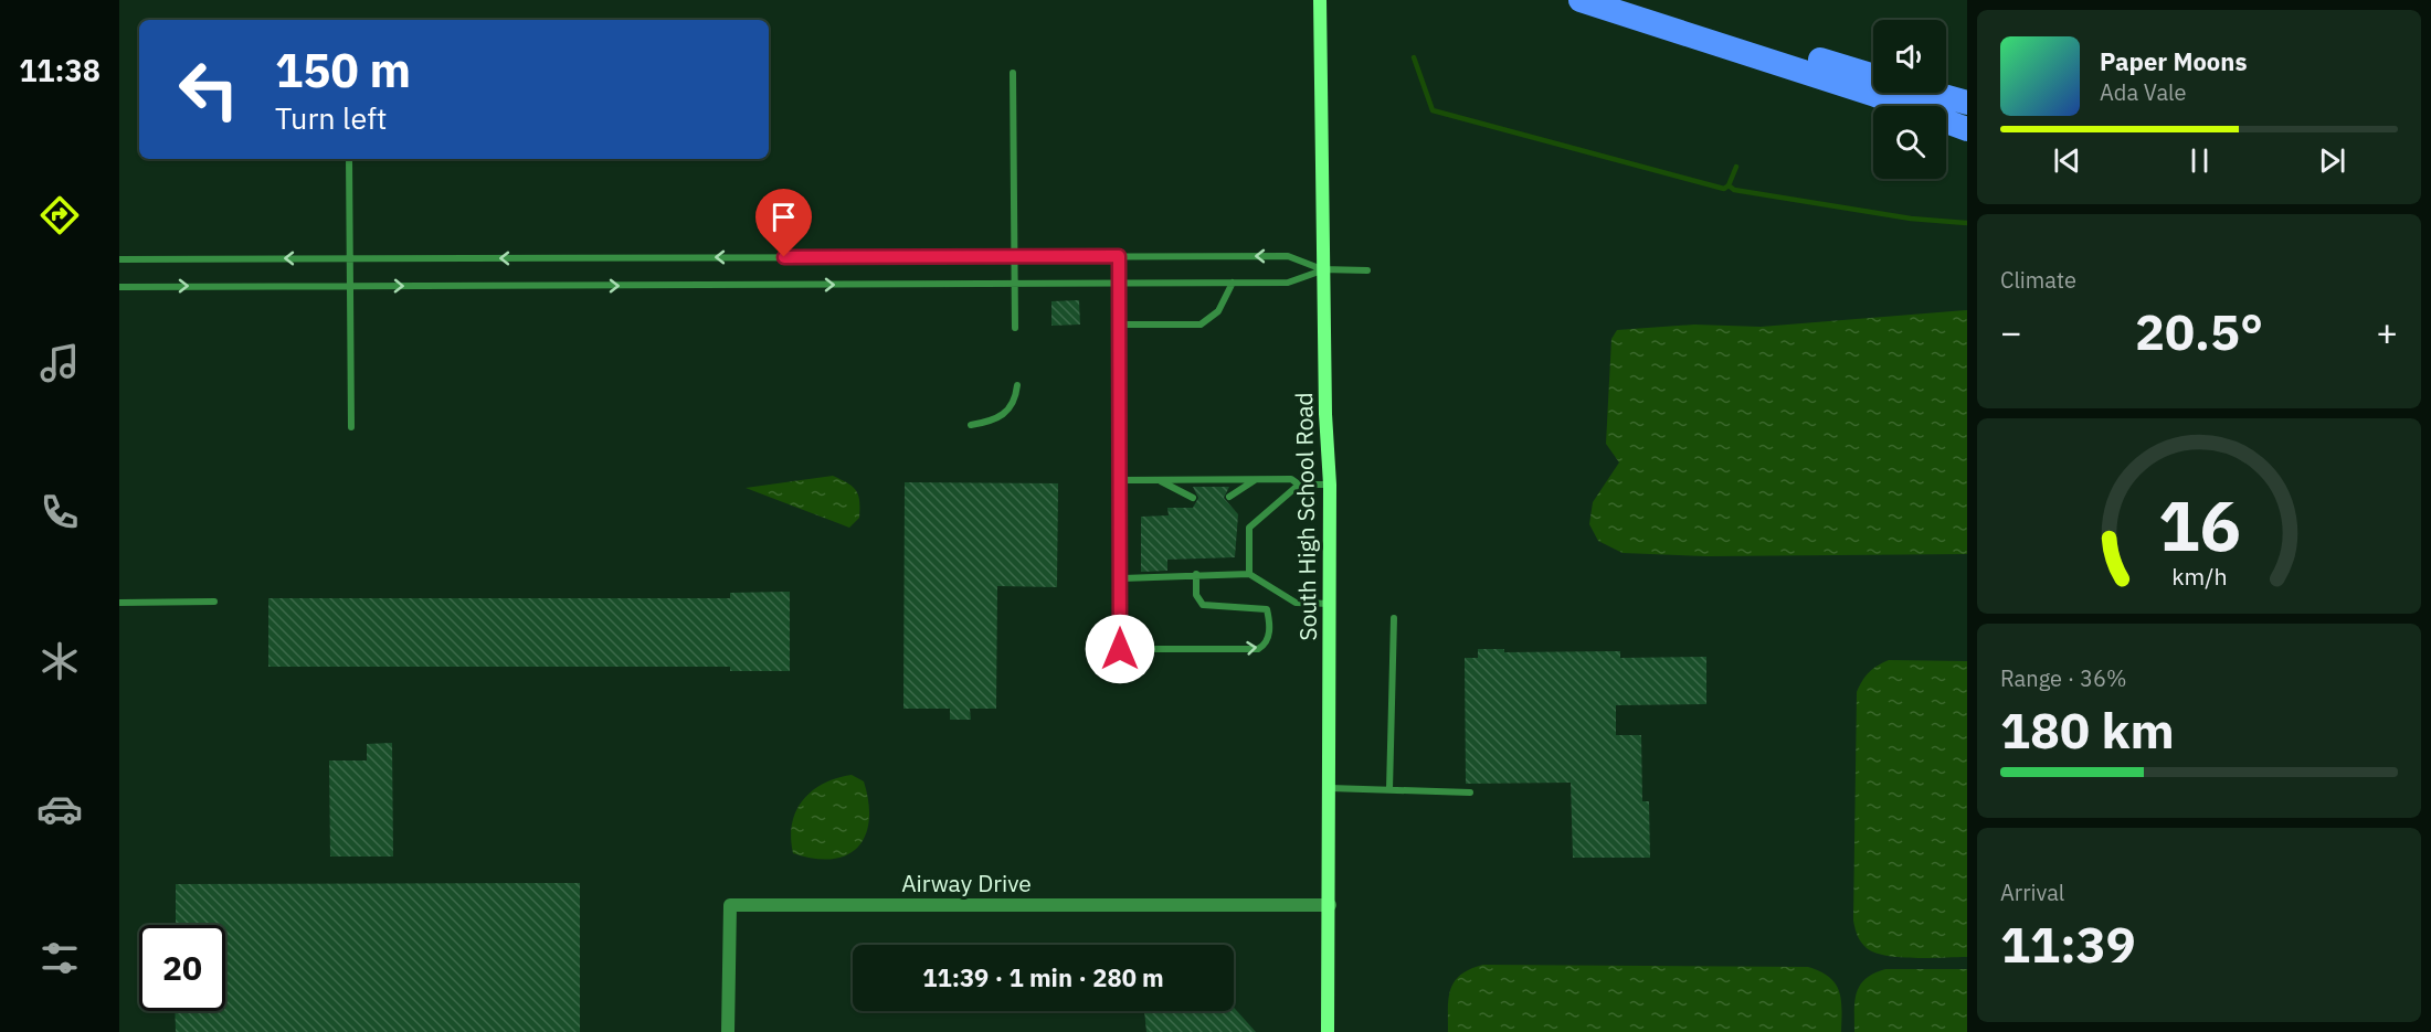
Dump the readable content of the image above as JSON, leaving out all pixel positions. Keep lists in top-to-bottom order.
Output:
{
  "streets": {
    "street": ["South High School Road", "Airway Drive"]
  },
  "crossings": [
    ["South High School Road", "Airway Drive"]
  ],
  "page": {
    "tabs": "11:38",
    "turn": ["150 m", "Turn left"],
    "song": ["Paper Moons", "Ada Vale"],
    "tile": [
      "Climate",
      ["Range · 36%", "180 km"],
      ["Arrival", "11:39"]
    ],
    "heat": ["−", "20.5°", "+"],
    "limit": "20",
    "trip": "11:39 · 1 min · 280 m",
    "gauge": ["16", "km/h"]
  }
}
